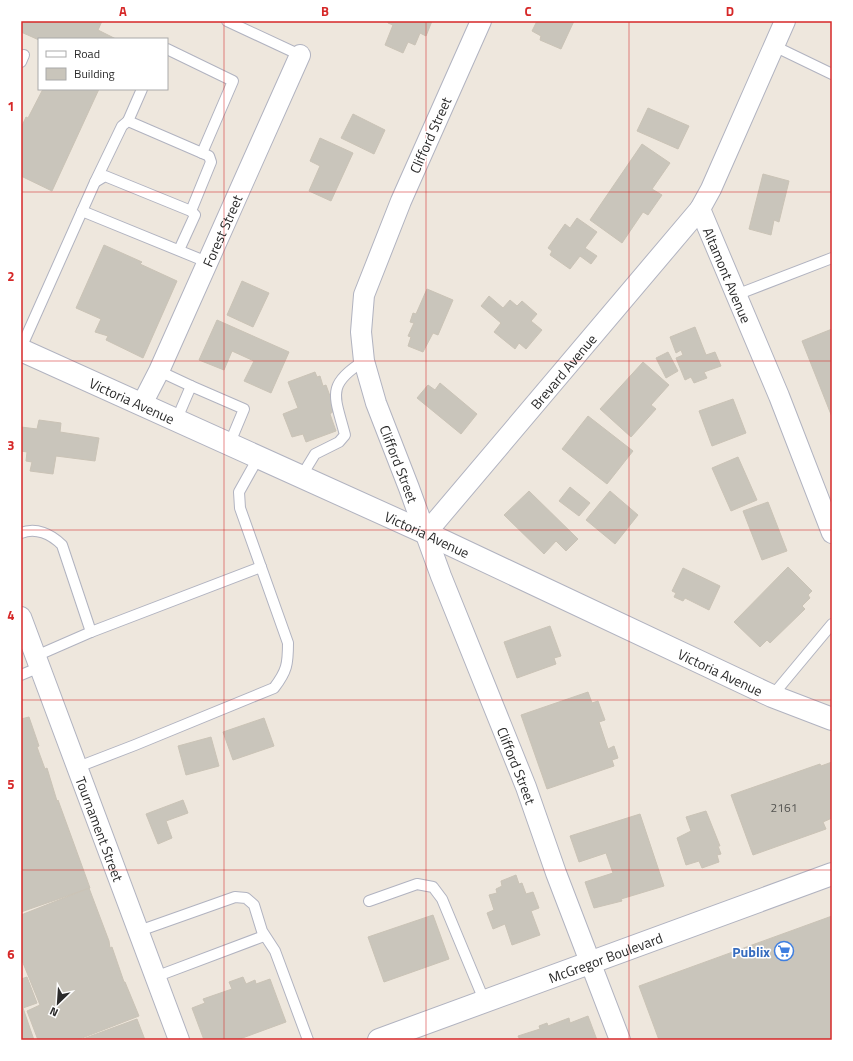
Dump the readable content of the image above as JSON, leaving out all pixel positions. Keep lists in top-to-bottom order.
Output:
{
  "streets": {
    "street": [
      "Clifford Street",
      "Forest Street",
      "Altamont Avenue",
      "Brevard Avenue",
      "Victoria Avenue",
      "Tournament Street",
      "McGregor Boulevard"
    ]
  },
  "crossings": [
    ["Clifford Street", "Brevard Avenue"],
    ["Clifford Street", "Victoria Avenue"],
    ["Clifford Street", "McGregor Boulevard"],
    ["Forest Street", "Victoria Avenue"],
    ["Altamont Avenue", "Brevard Avenue"],
    ["Brevard Avenue", "Victoria Avenue"]
  ],
  "places": {
    "supermarket": ["Publix"]
  },
  "house_numbers": ["2161"],
  "legend": ["Road", "Building"],
  "north": "bottom left",
  "grid": {
    "columns": [
      "A",
      "B",
      "C",
      "D"
    ],
    "rows": [
      "1",
      "2",
      "3",
      "4",
      "5",
      "6"
    ]
  }
}
